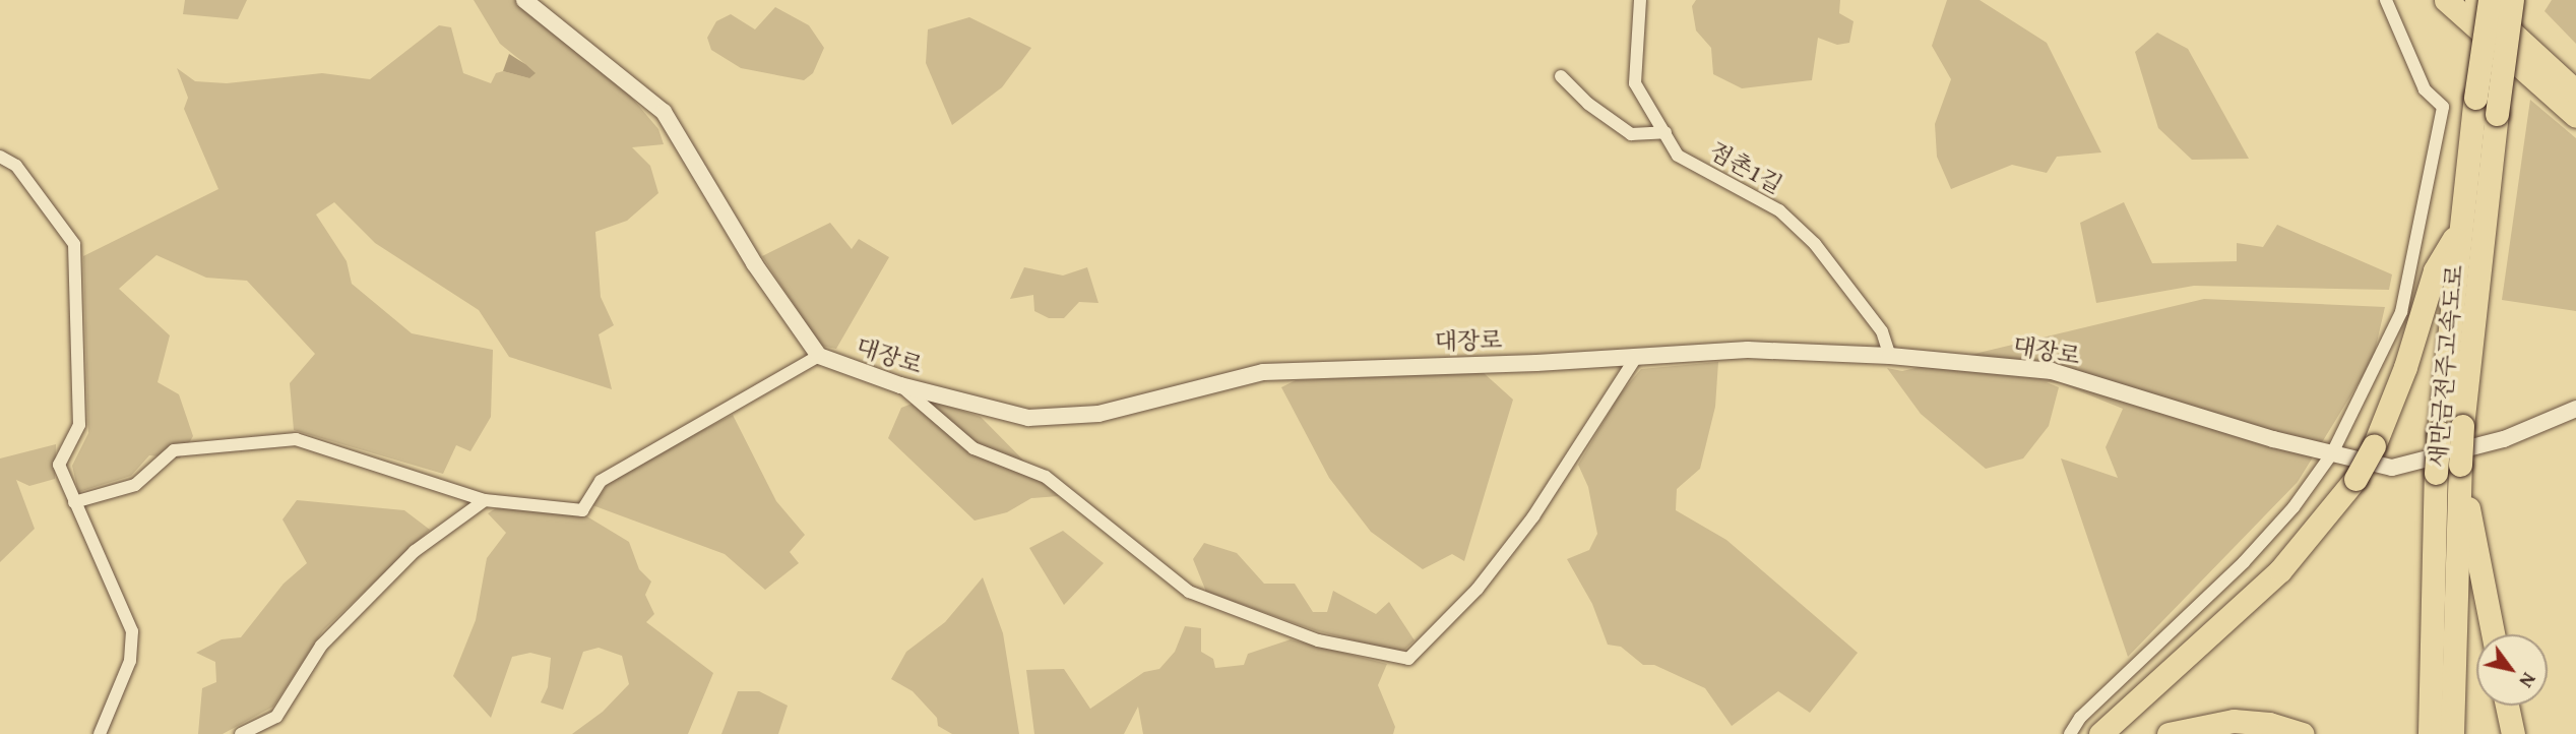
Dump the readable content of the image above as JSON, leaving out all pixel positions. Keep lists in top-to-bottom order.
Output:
{
  "streets": {
    "highway": ["새만금전주고속도로"],
    "street": ["점촌1길", "대장로"]
  },
  "crossings": [
    ["점촌1길", "대장로"]
  ],
  "north": "bottom right"
}
